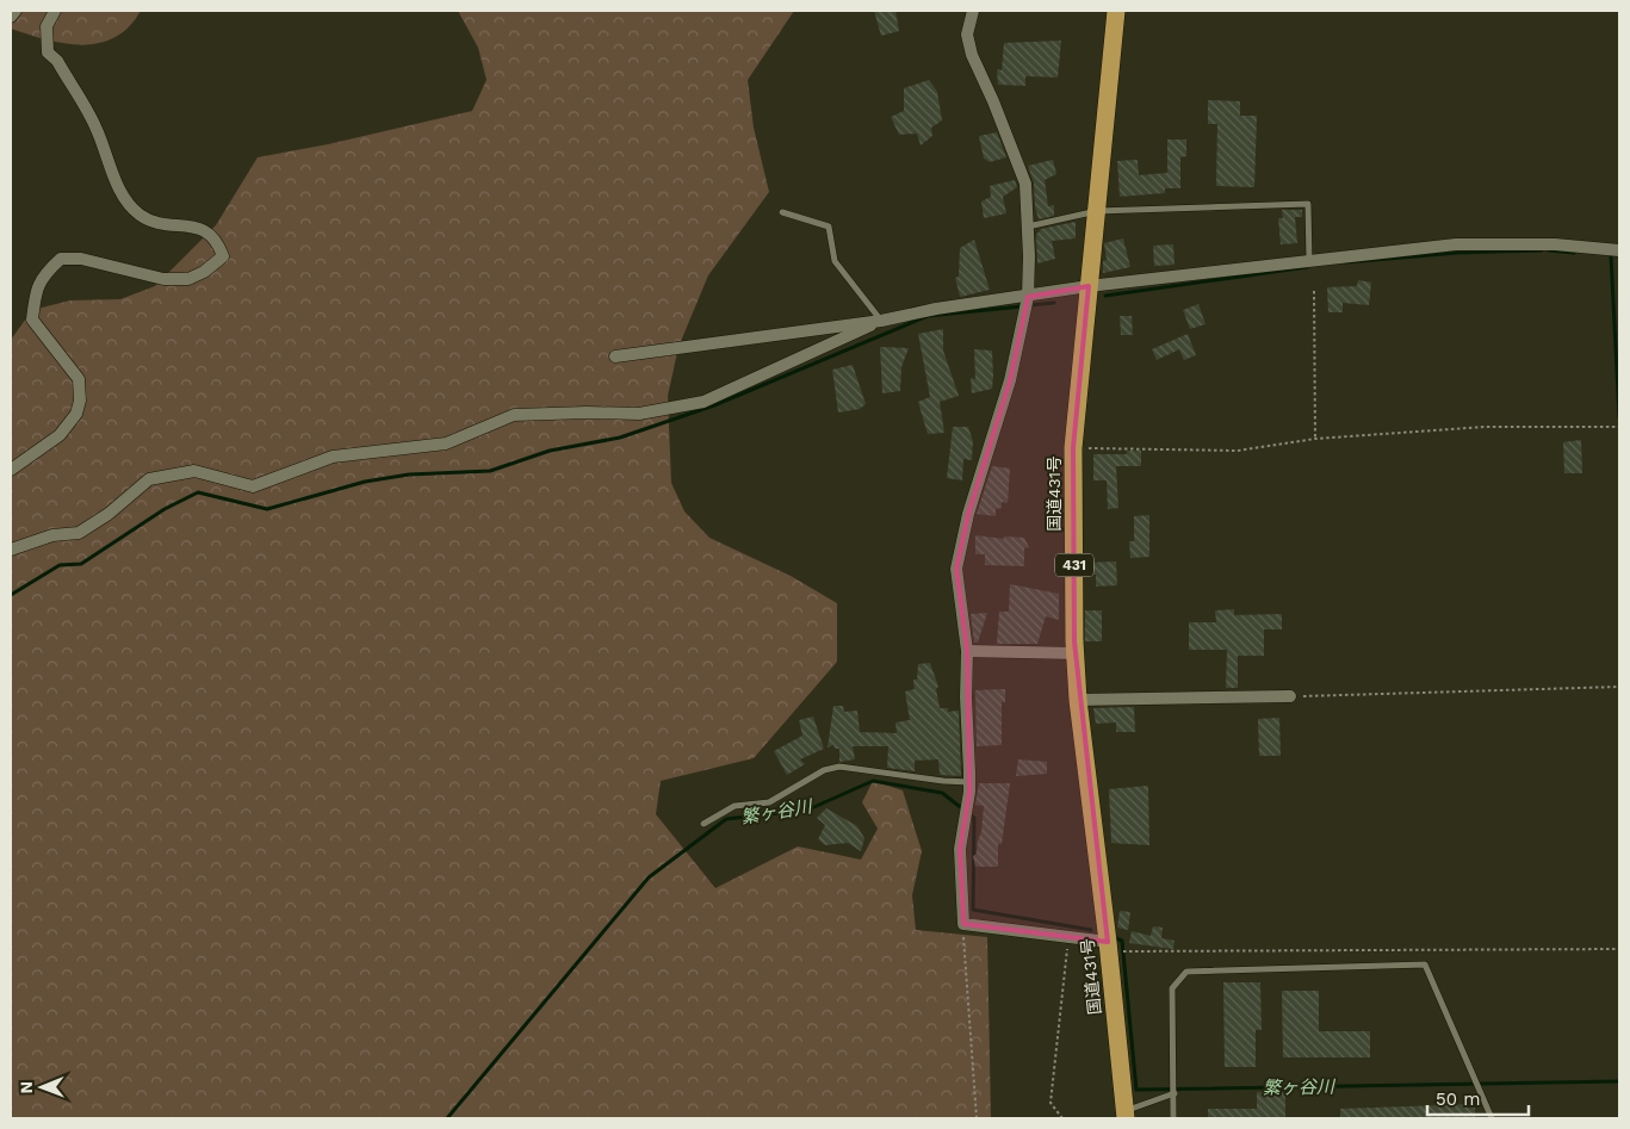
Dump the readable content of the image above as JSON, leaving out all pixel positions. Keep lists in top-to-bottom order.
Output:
{
  "streets": {
    "highway": ["国道431号", "431"]
  },
  "water": ["繁ヶ谷川"],
  "scale_bar": "50 m",
  "north": "left"
}
